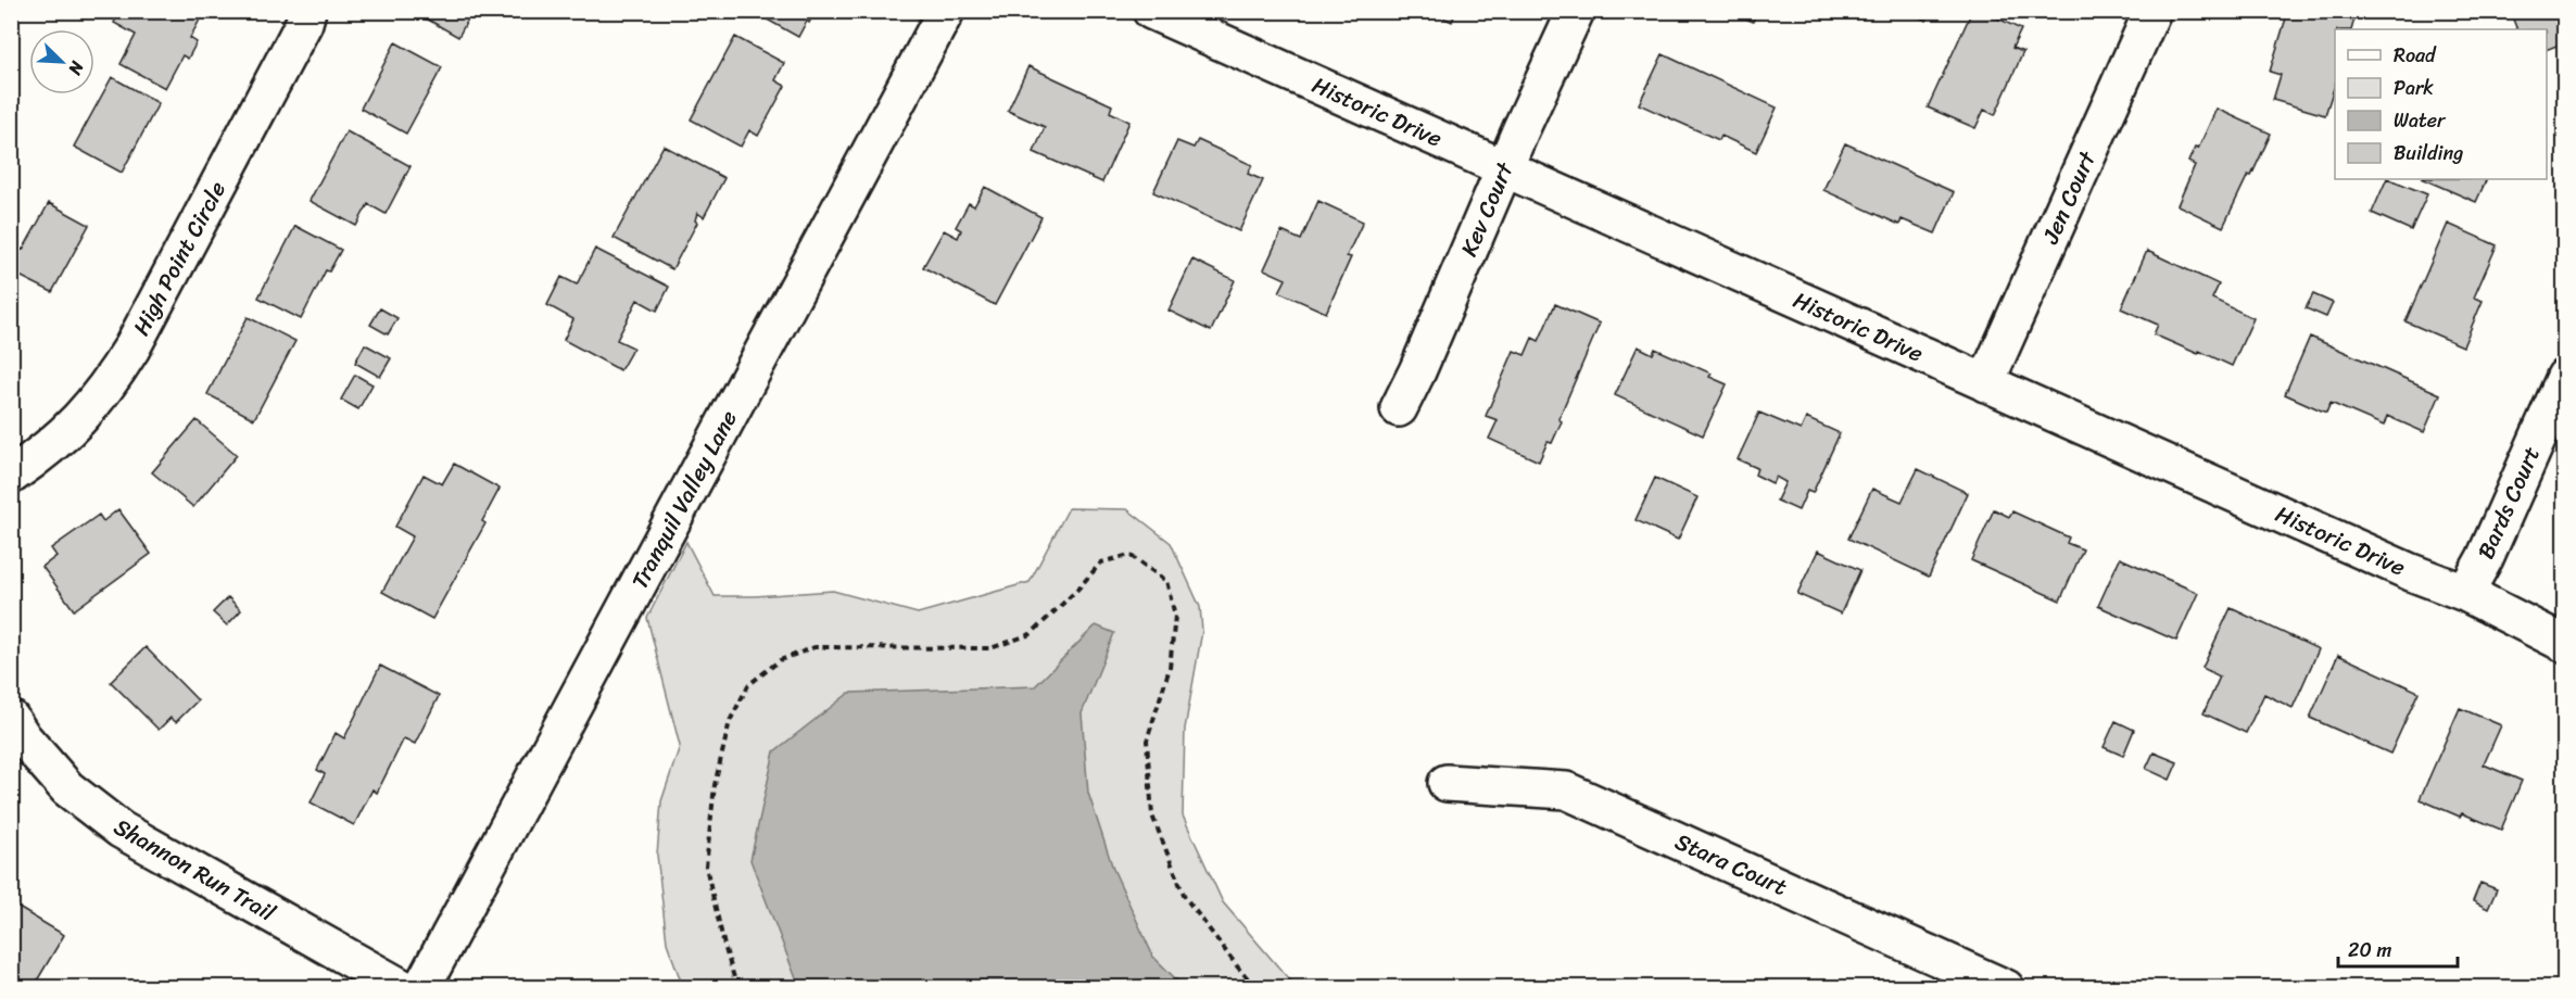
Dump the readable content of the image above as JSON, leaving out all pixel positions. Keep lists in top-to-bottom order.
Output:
{
  "streets": {
    "street": [
      "Historic Drive",
      "Jen Court",
      "Kev Court",
      "High Point Circle",
      "Tranquil Valley Lane",
      "Bards Court",
      "Stara Court",
      "Shannon Run Trail"
    ]
  },
  "crossings": [
    ["Historic Drive", "Jen Court"],
    ["Historic Drive", "Kev Court"],
    ["Historic Drive", "Bards Court"]
  ],
  "legend": [
    "Road",
    "Park",
    "Water",
    "Building"
  ],
  "scale_bar": "20 m",
  "north": "bottom right"
}
